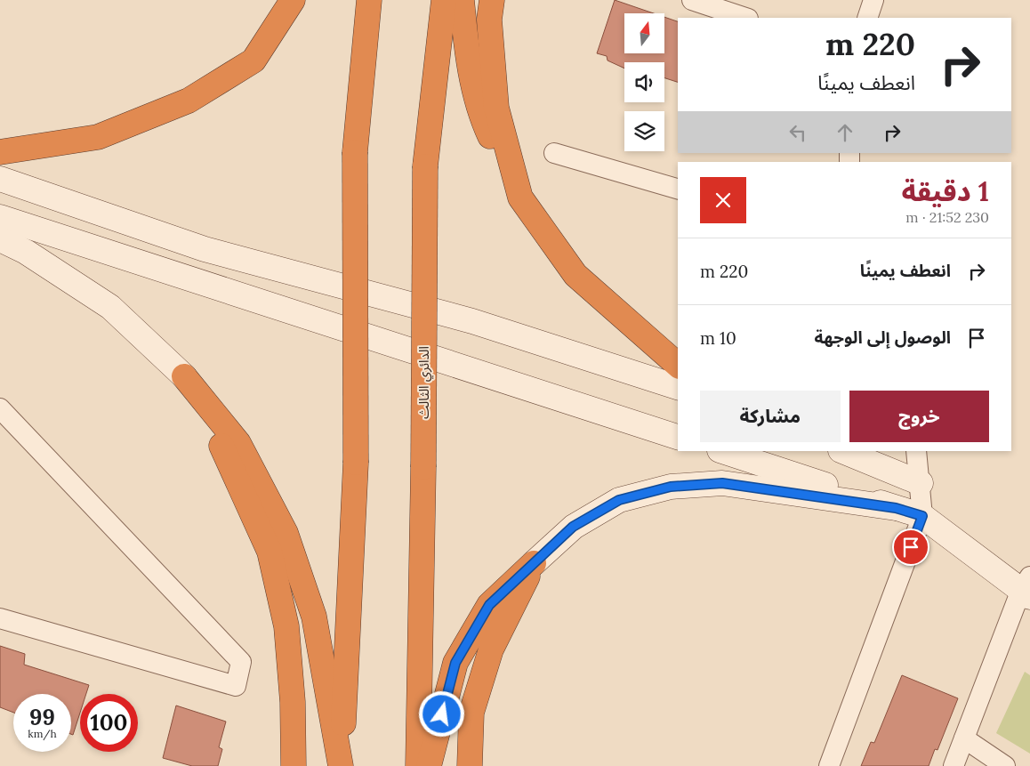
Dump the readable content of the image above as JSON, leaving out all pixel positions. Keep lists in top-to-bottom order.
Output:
{
  "streets": {
    "highway": ["الدائري الثالث"]
  },
  "north": "top",
  "page": {
    "turn": ["220 m", "انعطف يمينًا"],
    "heading": ["1 دقيقة", "230 m · 21:52"],
    "list": [
      {
        "name": "انعطف يمينًا",
        "value": "220 m"
      },
      {
        "name": "الوصول إلى الوجهة",
        "value": "10 m"
      }
    ],
    "buttons": ["خروج", "مشاركة"],
    "speed": "99 km/h",
    "limit": "100"
  }
}
